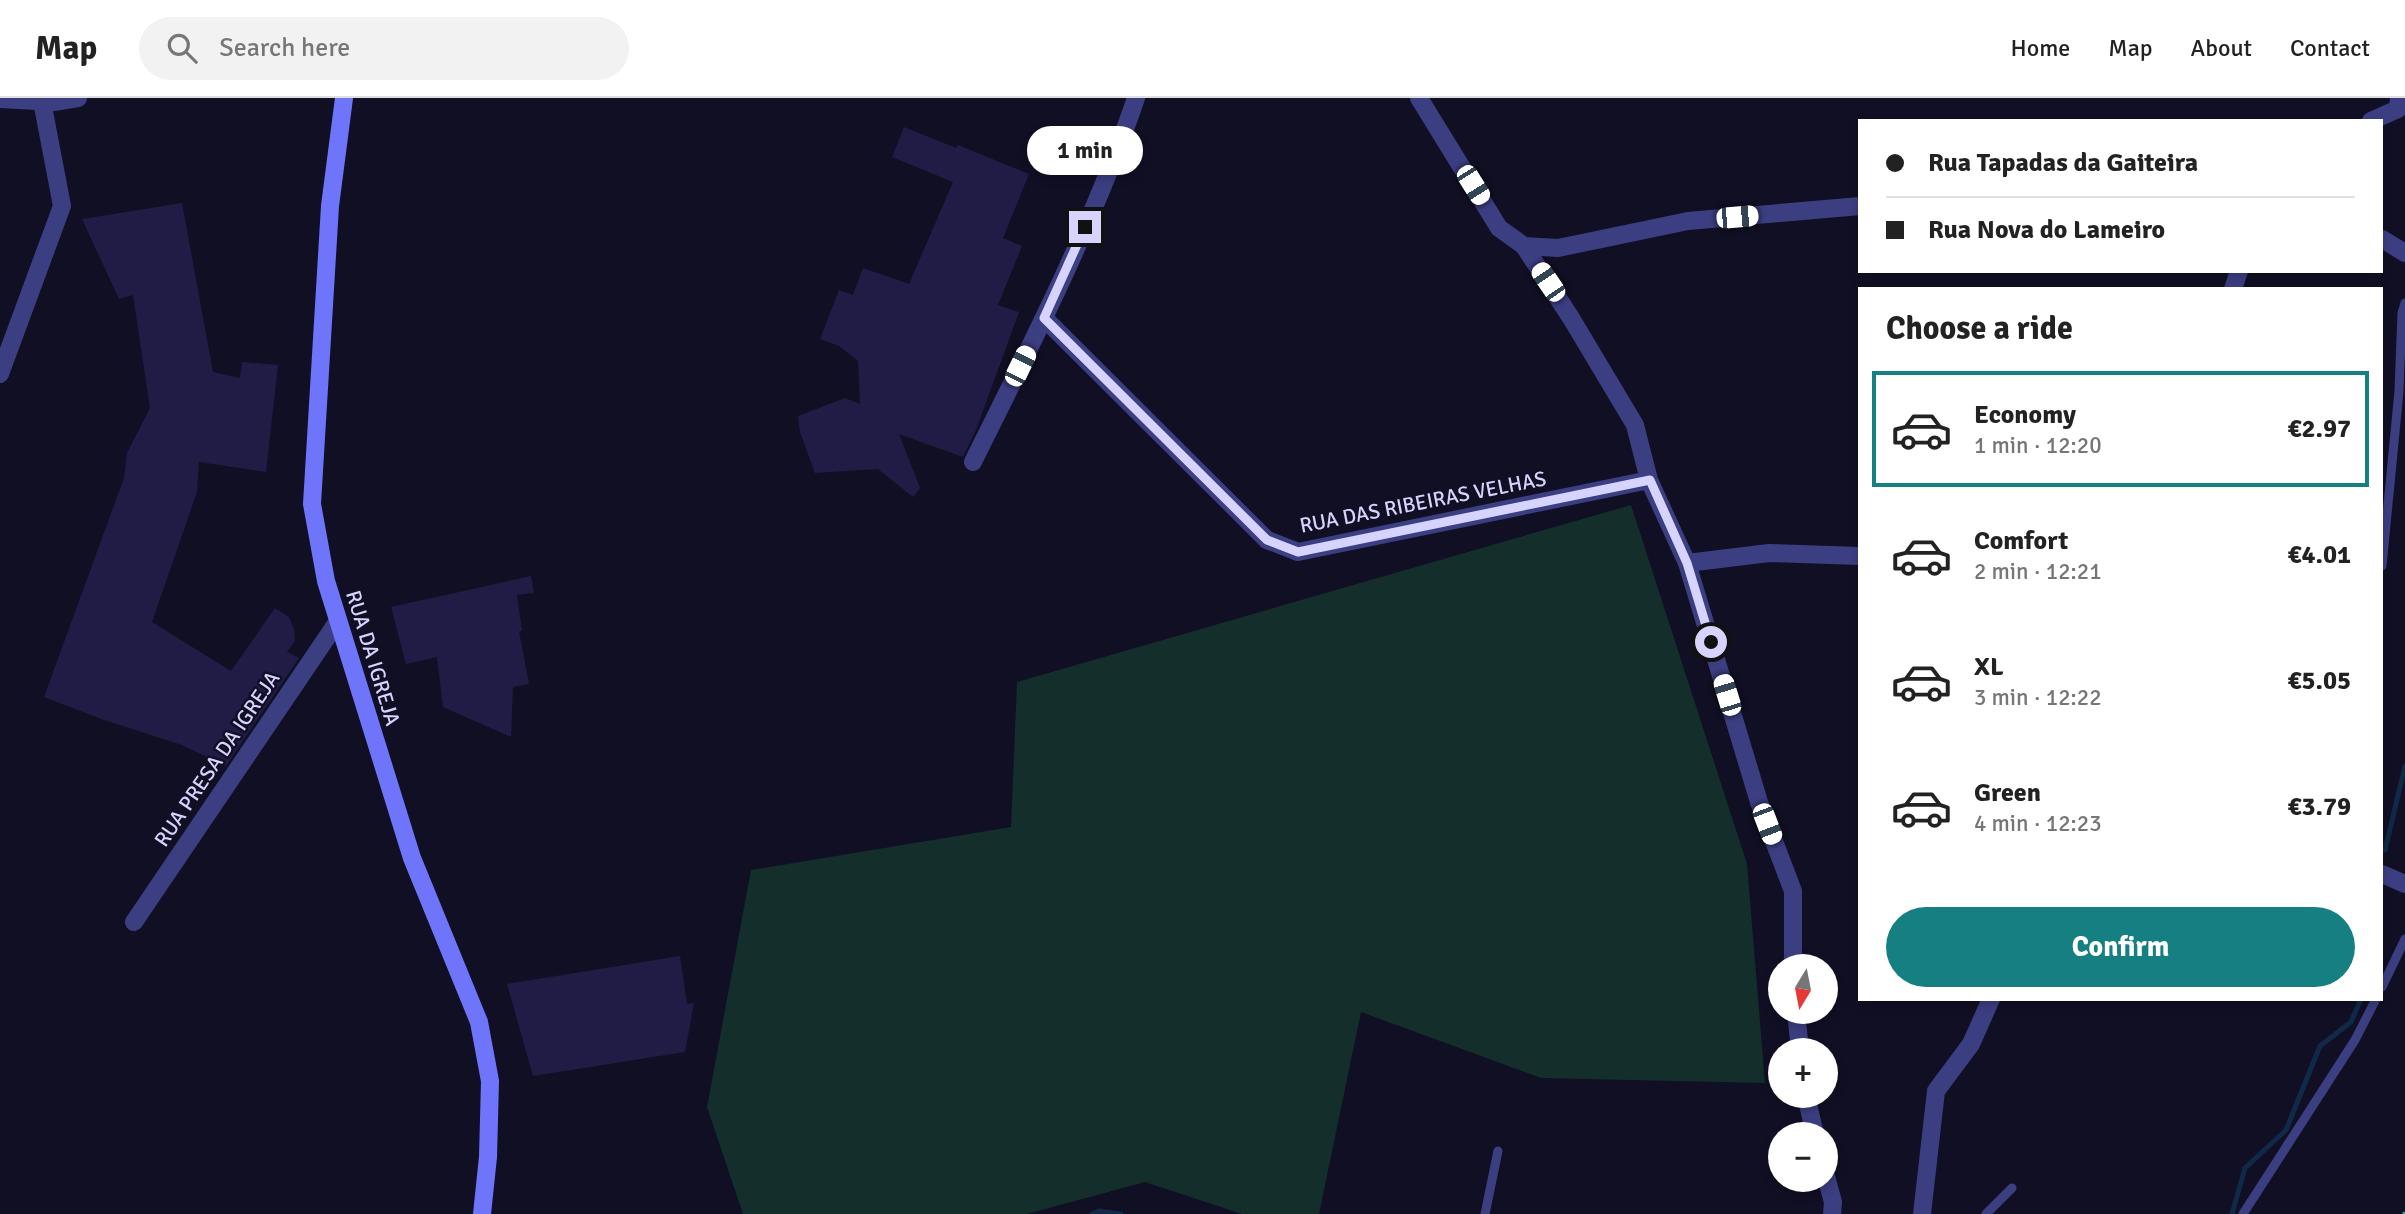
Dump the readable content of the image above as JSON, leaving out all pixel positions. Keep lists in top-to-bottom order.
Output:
{
  "streets": {
    "main road": ["RUA DA IGREJA"],
    "street": ["RUA DAS RIBEIRAS VELHAS", "RUA PRESA DA IGREJA"]
  },
  "crossings": [
    ["RUA DA IGREJA", "RUA PRESA DA IGREJA"]
  ],
  "north": "bottom",
  "page": {
    "header": "Map",
    "search": "Search here",
    "nav": [
      "Home",
      "Map",
      "About",
      "Contact"
    ],
    "banner": ["Rua Tapadas da Gaiteira", "Rua Nova do Lameiro"],
    "bubble": "1 min",
    "heading": "Choose a ride",
    "list": [
      {
        "name": "Economy",
        "note": "1 min · 12:20",
        "value": "€2.97"
      },
      {
        "name": "Comfort",
        "note": "2 min · 12:21",
        "value": "€4.01"
      },
      {
        "name": "XL",
        "note": "3 min · 12:22",
        "value": "€5.05"
      },
      {
        "name": "Green",
        "note": "4 min · 12:23",
        "value": "€3.79"
      }
    ],
    "buttons": "Confirm",
    "map_buttons": ["+", "−"]
  }
}
